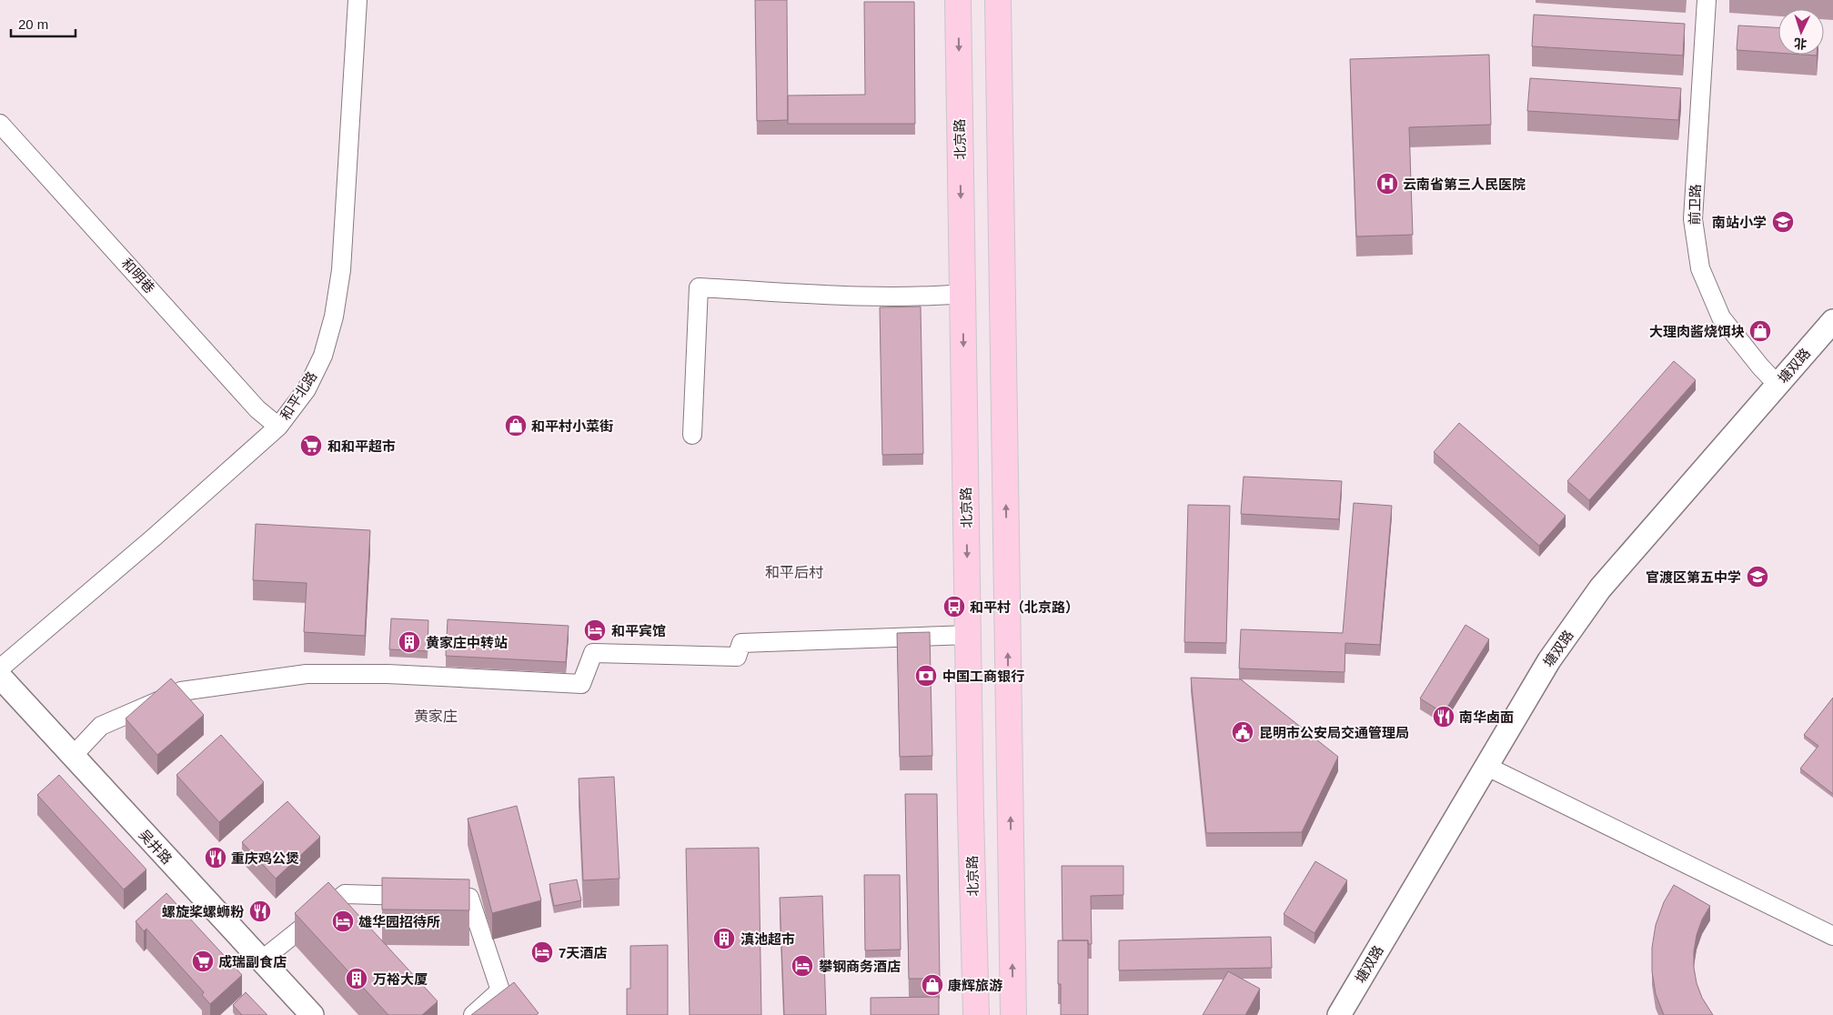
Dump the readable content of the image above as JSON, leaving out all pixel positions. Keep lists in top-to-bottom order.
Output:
{
  "streets": {
    "main road": ["北京路"],
    "street": [
      "前卫路",
      "和明巷",
      "塘双路",
      "和平北路",
      "吴井路"
    ]
  },
  "crossings": [
    ["前卫路", "塘双路"],
    ["和明巷", "和平北路"]
  ],
  "districts": ["和平后村", "黄家庄"],
  "places": {
    "hospital": ["云南省第三人民医院"],
    "school or university": ["南站小学", "官渡区第五中学"],
    "shop": ["大理肉酱烧饵块", "和平村小菜街", "康辉旅游"],
    "supermarket": ["和和平超市", "成瑞副食店"],
    "bus stop": ["和平村（北京路）"],
    "hotel": [
      "和平宾馆",
      "雄华园招待所",
      "7天酒店",
      "攀钢商务酒店"
    ],
    "building": ["黄家庄中转站", "滇池超市", "万裕大厦"],
    "bank": ["中国工商银行"],
    "restaurant": ["南华卤面", "重庆鸡公煲", "螺旋桨螺蛳粉"],
    "public building": ["昆明市公安局交通管理局"]
  },
  "scale_bar": "20 m",
  "north": "bottom"
}
